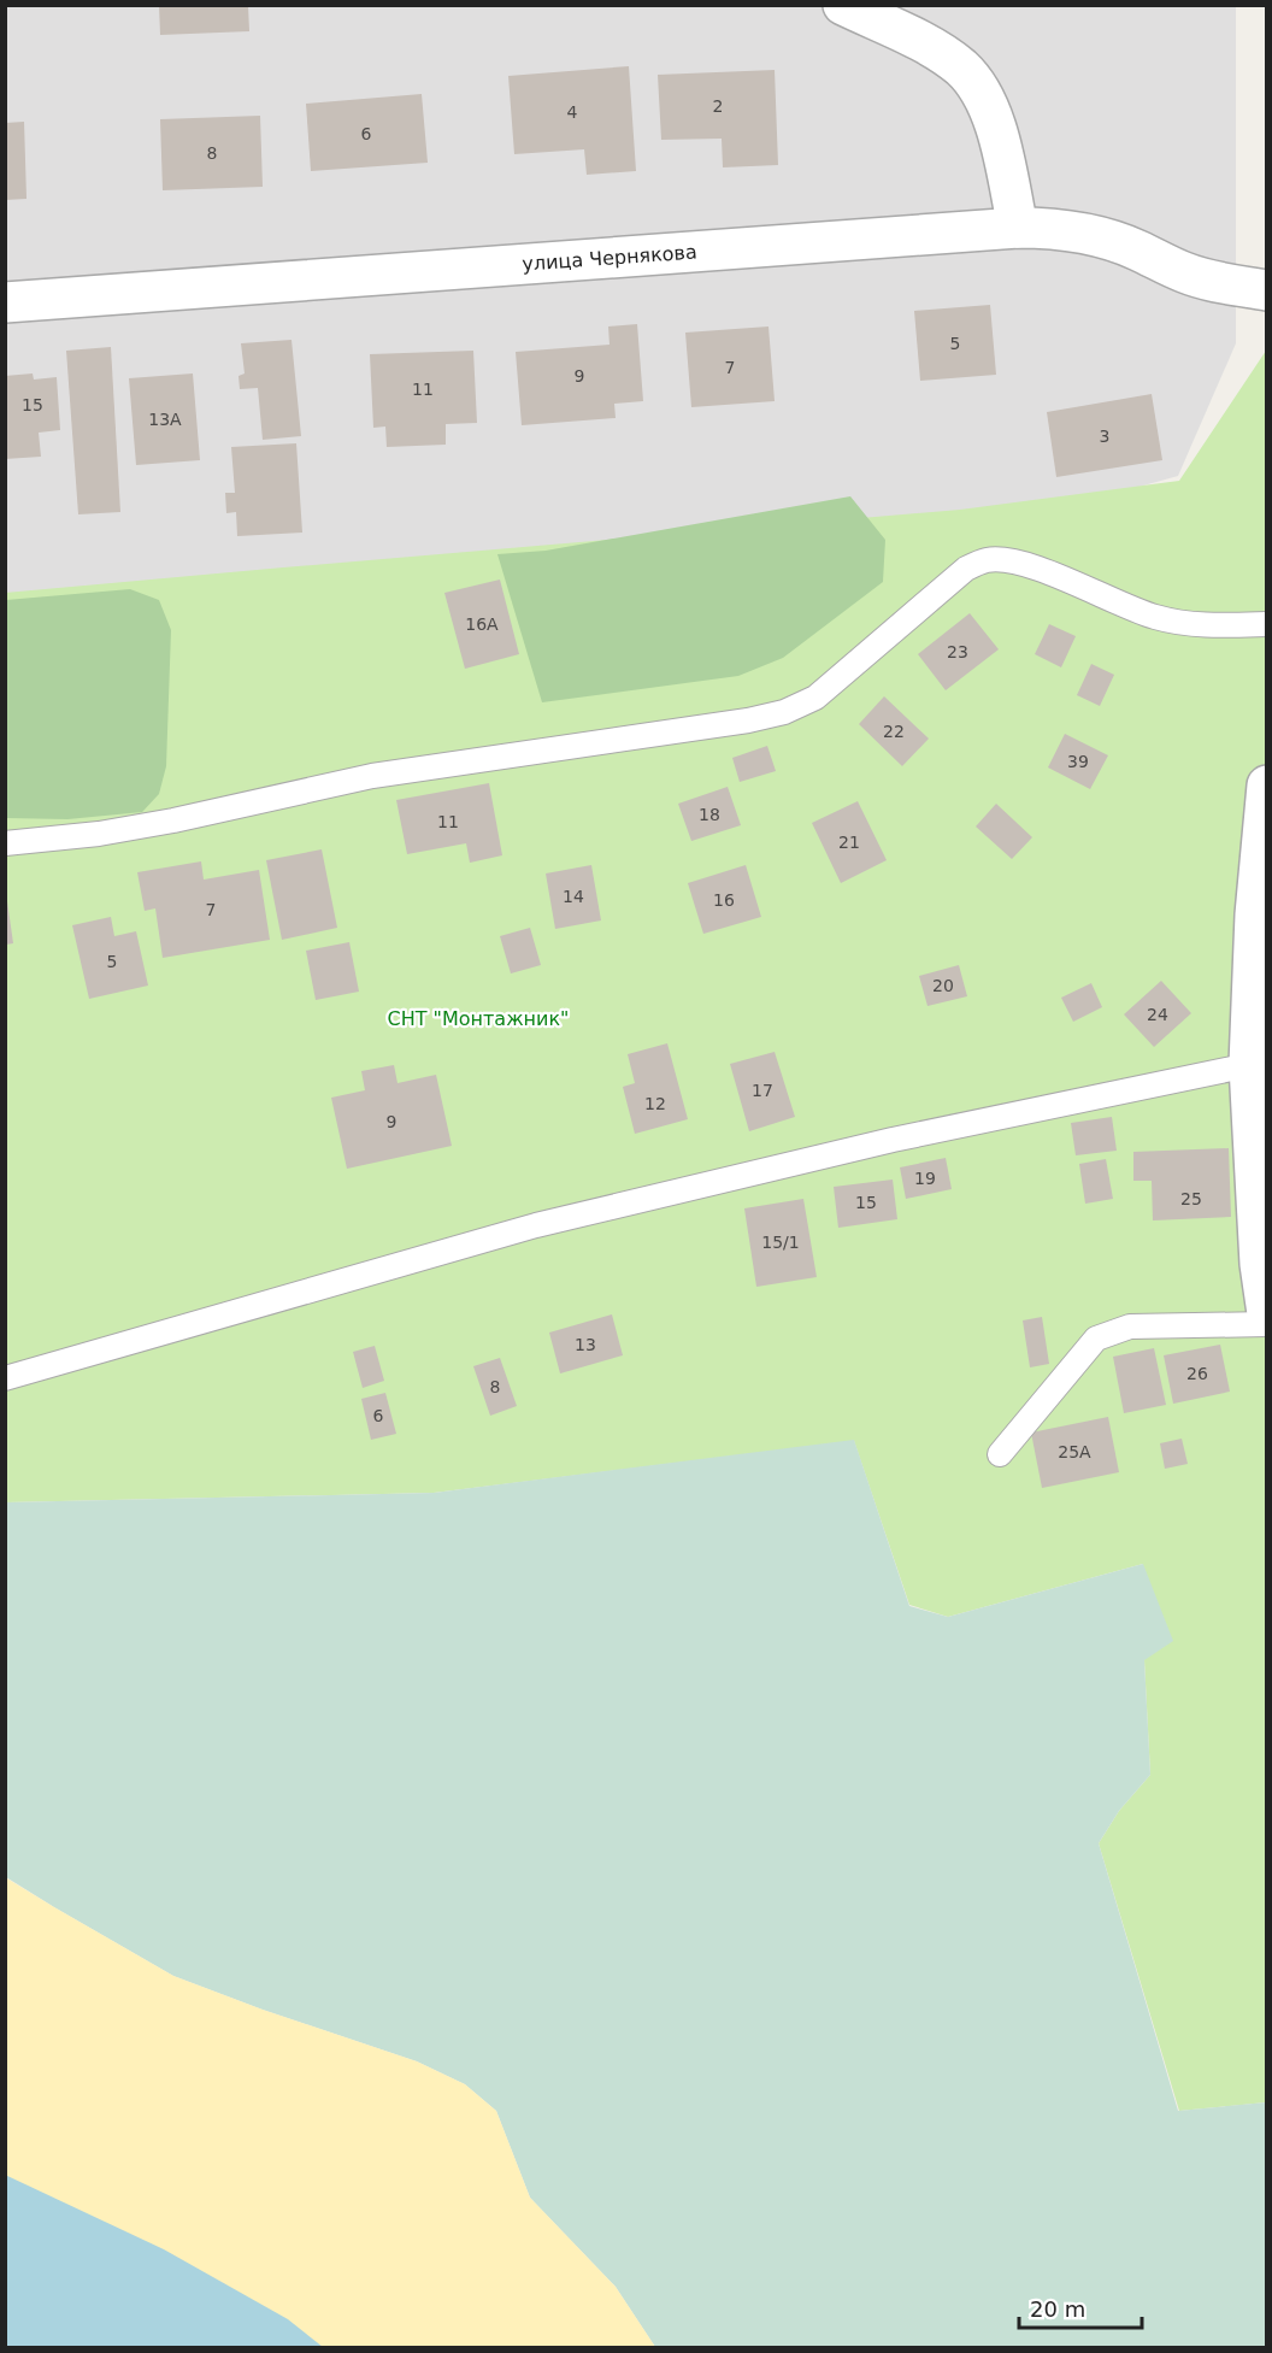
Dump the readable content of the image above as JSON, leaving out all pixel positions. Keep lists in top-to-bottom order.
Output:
{
  "streets": {
    "street": ["улица Чернякова"]
  },
  "parks": ["СНТ \"Монтажник\""],
  "house_numbers": [
    "2",
    "4",
    "6",
    "8",
    "5",
    "7",
    "9",
    "11",
    "15",
    "13А",
    "3",
    "16А",
    "23",
    "22",
    "39",
    "18",
    "11",
    "21",
    "14",
    "16",
    "7",
    "5",
    "20",
    "24",
    "17",
    "12",
    "9",
    "19",
    "25",
    "15",
    "15/1",
    "13",
    "26",
    "8",
    "6",
    "25А"
  ],
  "scale_bar": "20 m"
}
